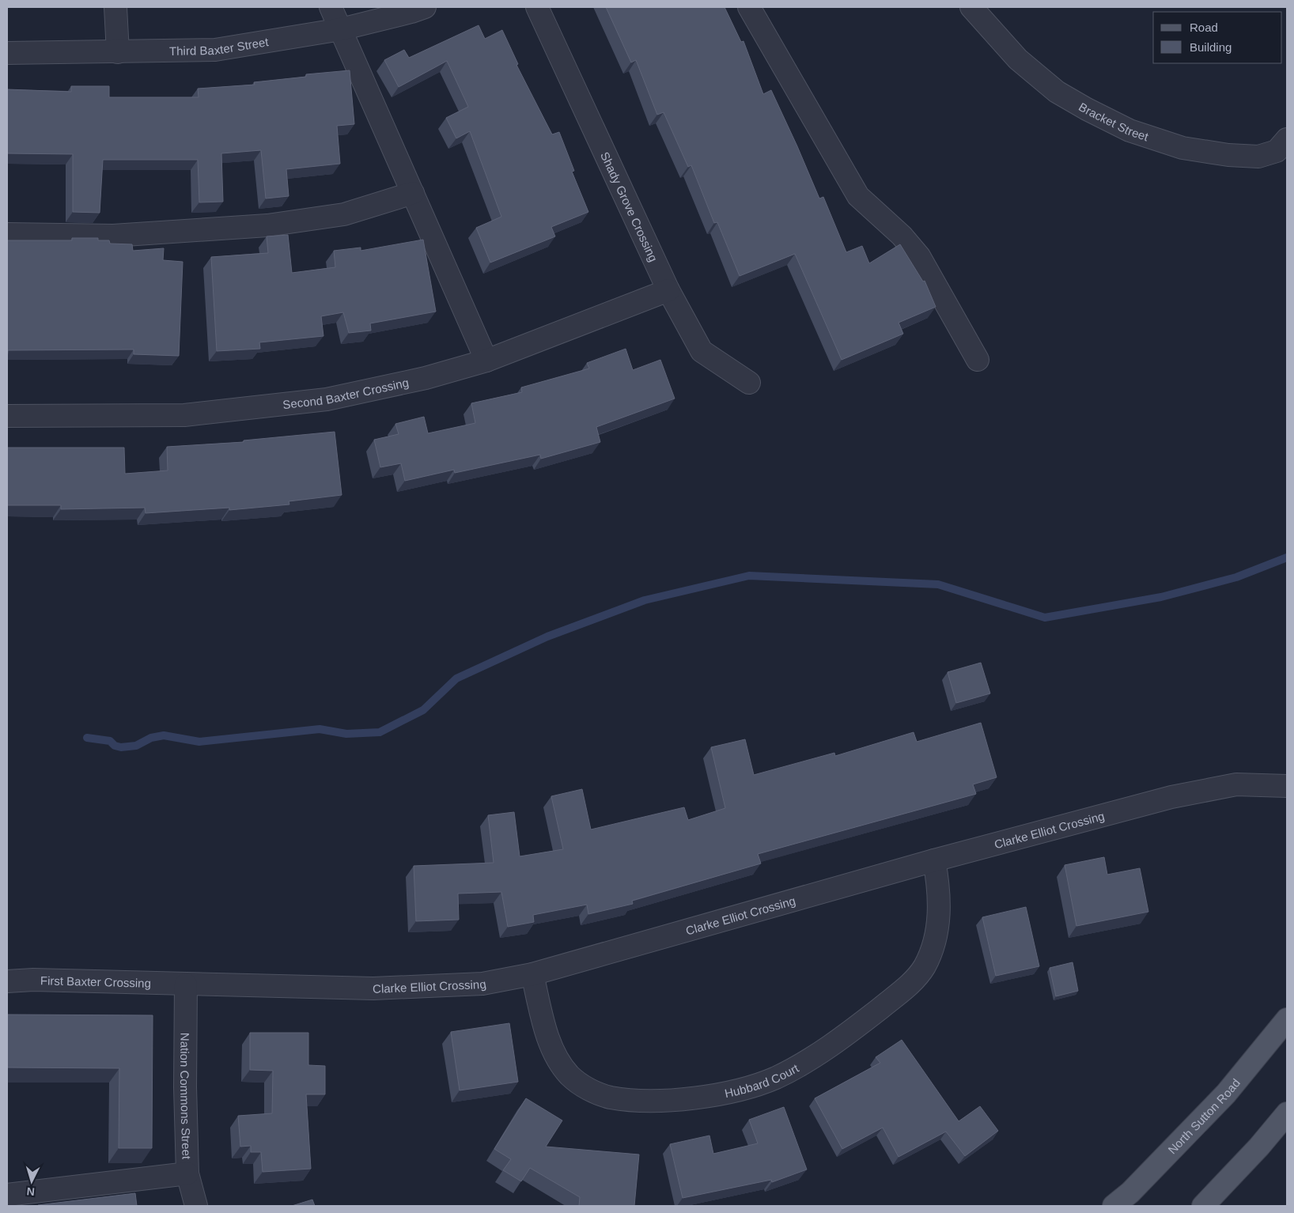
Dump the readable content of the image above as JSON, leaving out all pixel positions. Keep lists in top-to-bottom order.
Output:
{
  "streets": {
    "main road": ["North Sutton Road"],
    "street": [
      "Third Baxter Street",
      "Bracket Street",
      "Shady Grove Crossing",
      "Second Baxter Crossing",
      "Clarke Elliot Crossing",
      "First Baxter Crossing",
      "Hubbard Court",
      "Nation Commons Street"
    ]
  },
  "crossings": [
    ["Shady Grove Crossing", "Second Baxter Crossing"],
    ["Clarke Elliot Crossing", "First Baxter Crossing"],
    ["Clarke Elliot Crossing", "Hubbard Court"],
    ["Clarke Elliot Crossing", "Nation Commons Street"],
    ["First Baxter Crossing", "Nation Commons Street"]
  ],
  "legend": ["Road", "Building"],
  "north": "bottom"
}
